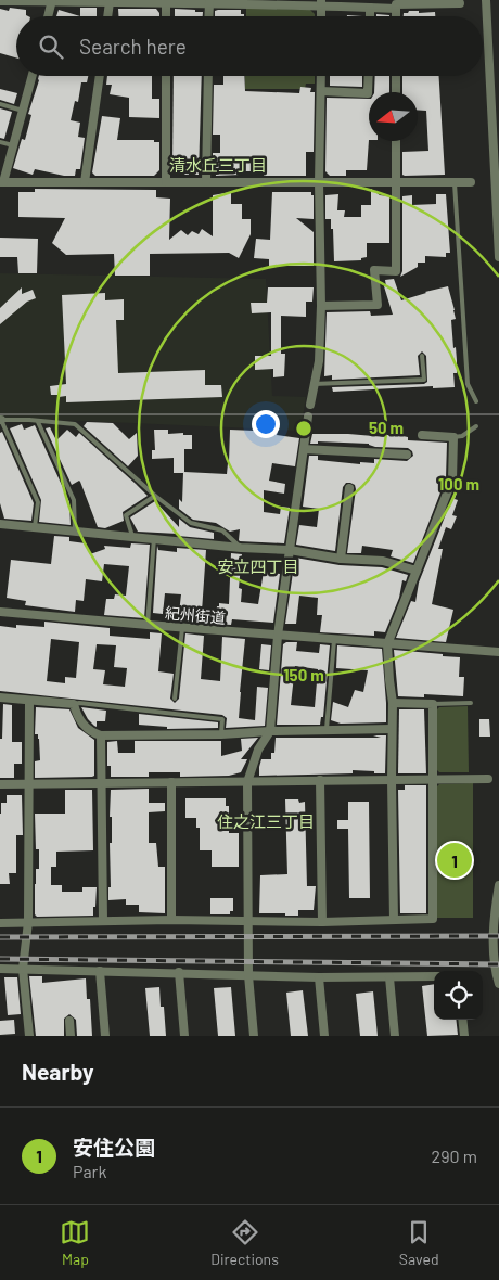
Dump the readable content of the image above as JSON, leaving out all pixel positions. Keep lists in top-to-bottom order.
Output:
{
  "streets": {
    "street": ["紀州街道"]
  },
  "districts": ["清水丘三丁目", "安立四丁目", "住之江三丁目"],
  "north": "left",
  "page": {
    "search": "Search here",
    "pins": "1",
    "heading": "Nearby",
    "list": [
      {
        "mark": "1",
        "name": "安住公園",
        "note": "Park",
        "value": "290 m"
      }
    ],
    "nav": ["Map", "Directions", "Saved"]
  },
  "rings": ["50 m", "100 m", "150 m"]
}
